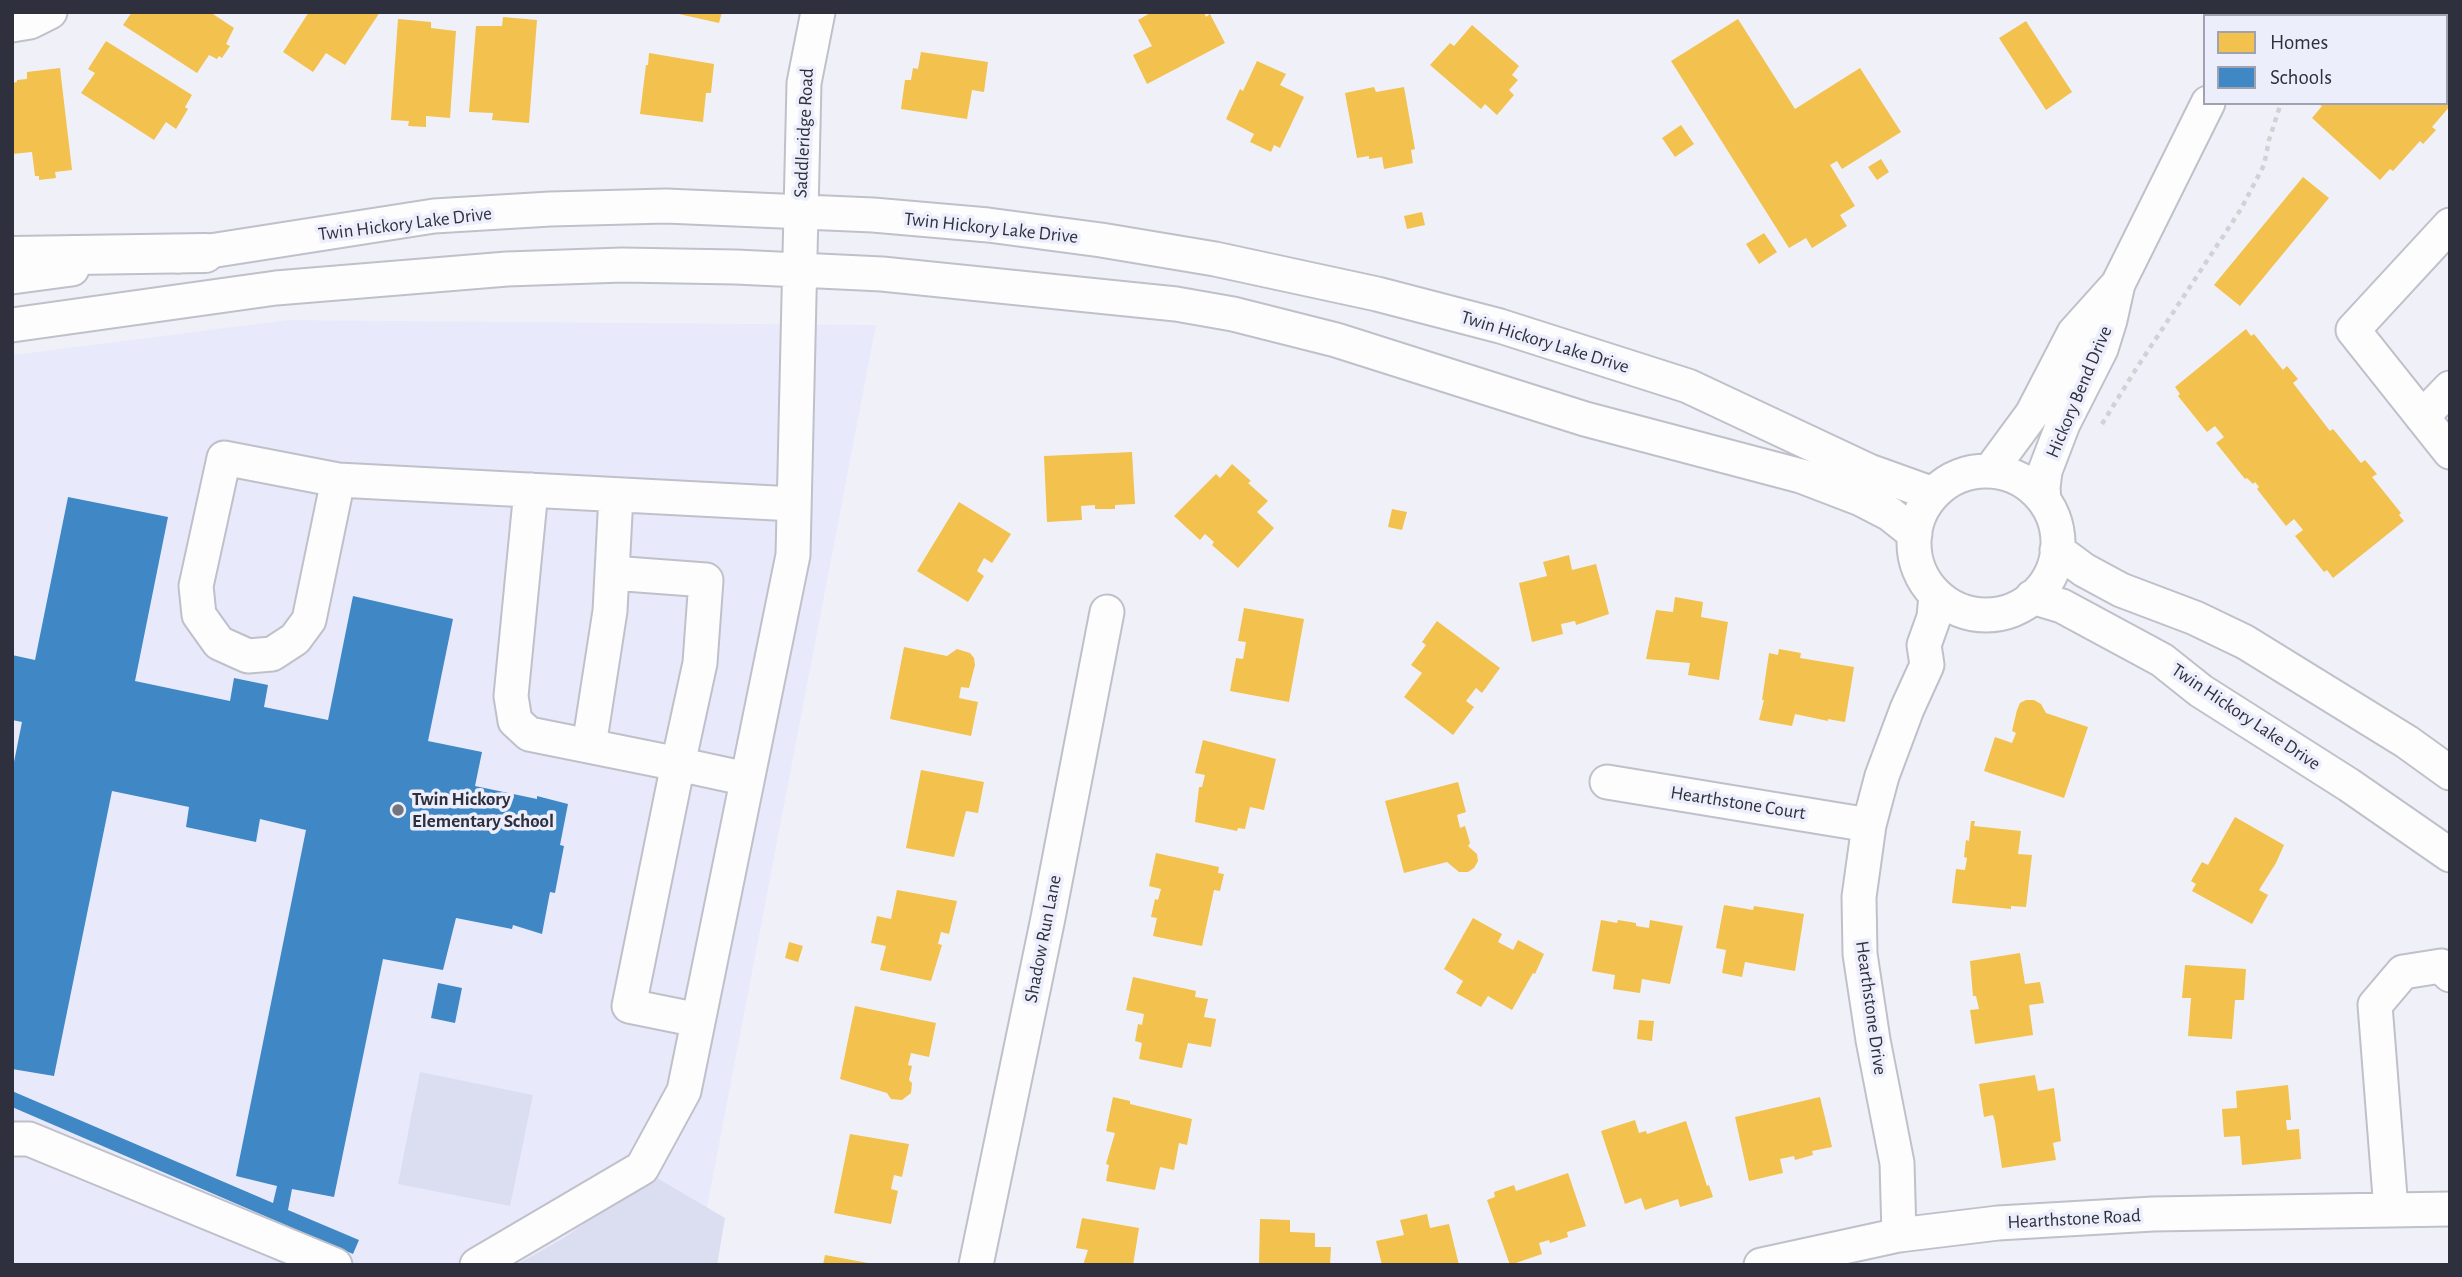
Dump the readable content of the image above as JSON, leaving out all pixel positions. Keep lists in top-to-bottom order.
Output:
{
  "streets": {
    "street": [
      "Saddleridge Road",
      "Twin Hickory Lake Drive",
      "Hickory Bend Drive",
      "Hearthstone Court",
      "Shadow Run Lane",
      "Hearthstone Drive",
      "Hearthstone Road"
    ]
  },
  "crossings": [
    ["Saddleridge Road", "Twin Hickory Lake Drive"],
    ["Twin Hickory Lake Drive", "Hickory Bend Drive"],
    ["Twin Hickory Lake Drive", "Hearthstone Drive"],
    ["Hickory Bend Drive", "Hearthstone Drive"],
    ["Hearthstone Court", "Hearthstone Drive"],
    ["Hearthstone Drive", "Hearthstone Road"]
  ],
  "places": ["Twin Hickory Elementary School"],
  "legend": ["Homes", "Schools"]
}
